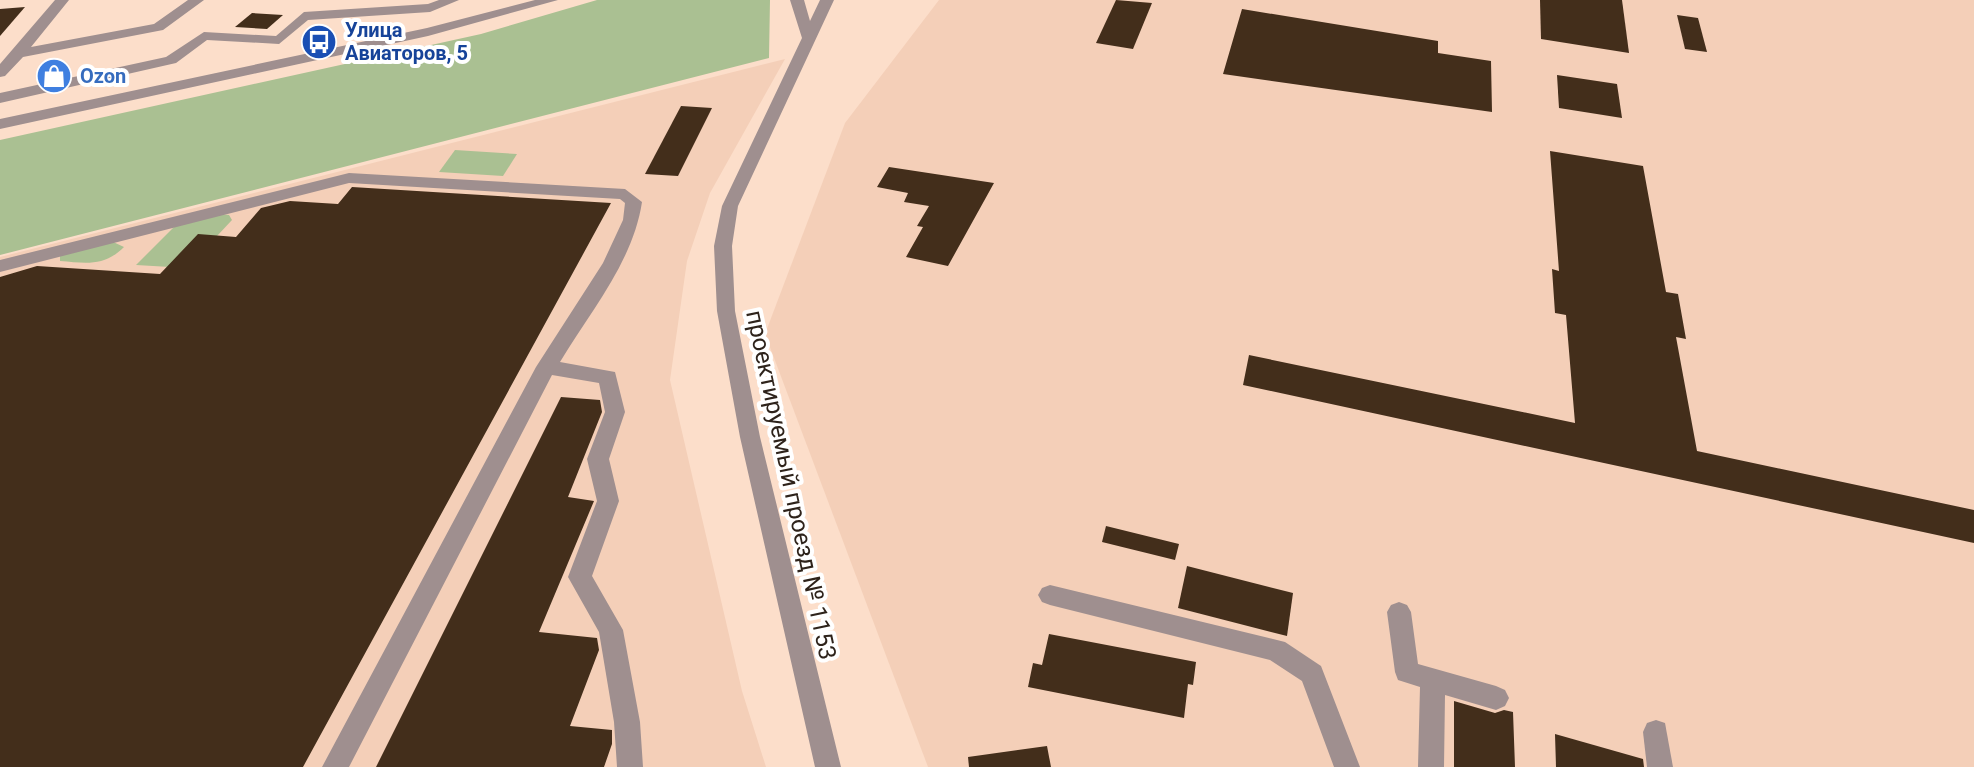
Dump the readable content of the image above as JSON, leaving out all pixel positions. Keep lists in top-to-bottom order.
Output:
{
  "streets": {
    "street": ["проектируемый проезд № 1153"]
  },
  "places": {
    "bus stop": ["Улица Авиаторов, 5"],
    "shop": ["Ozon"]
  }
}
